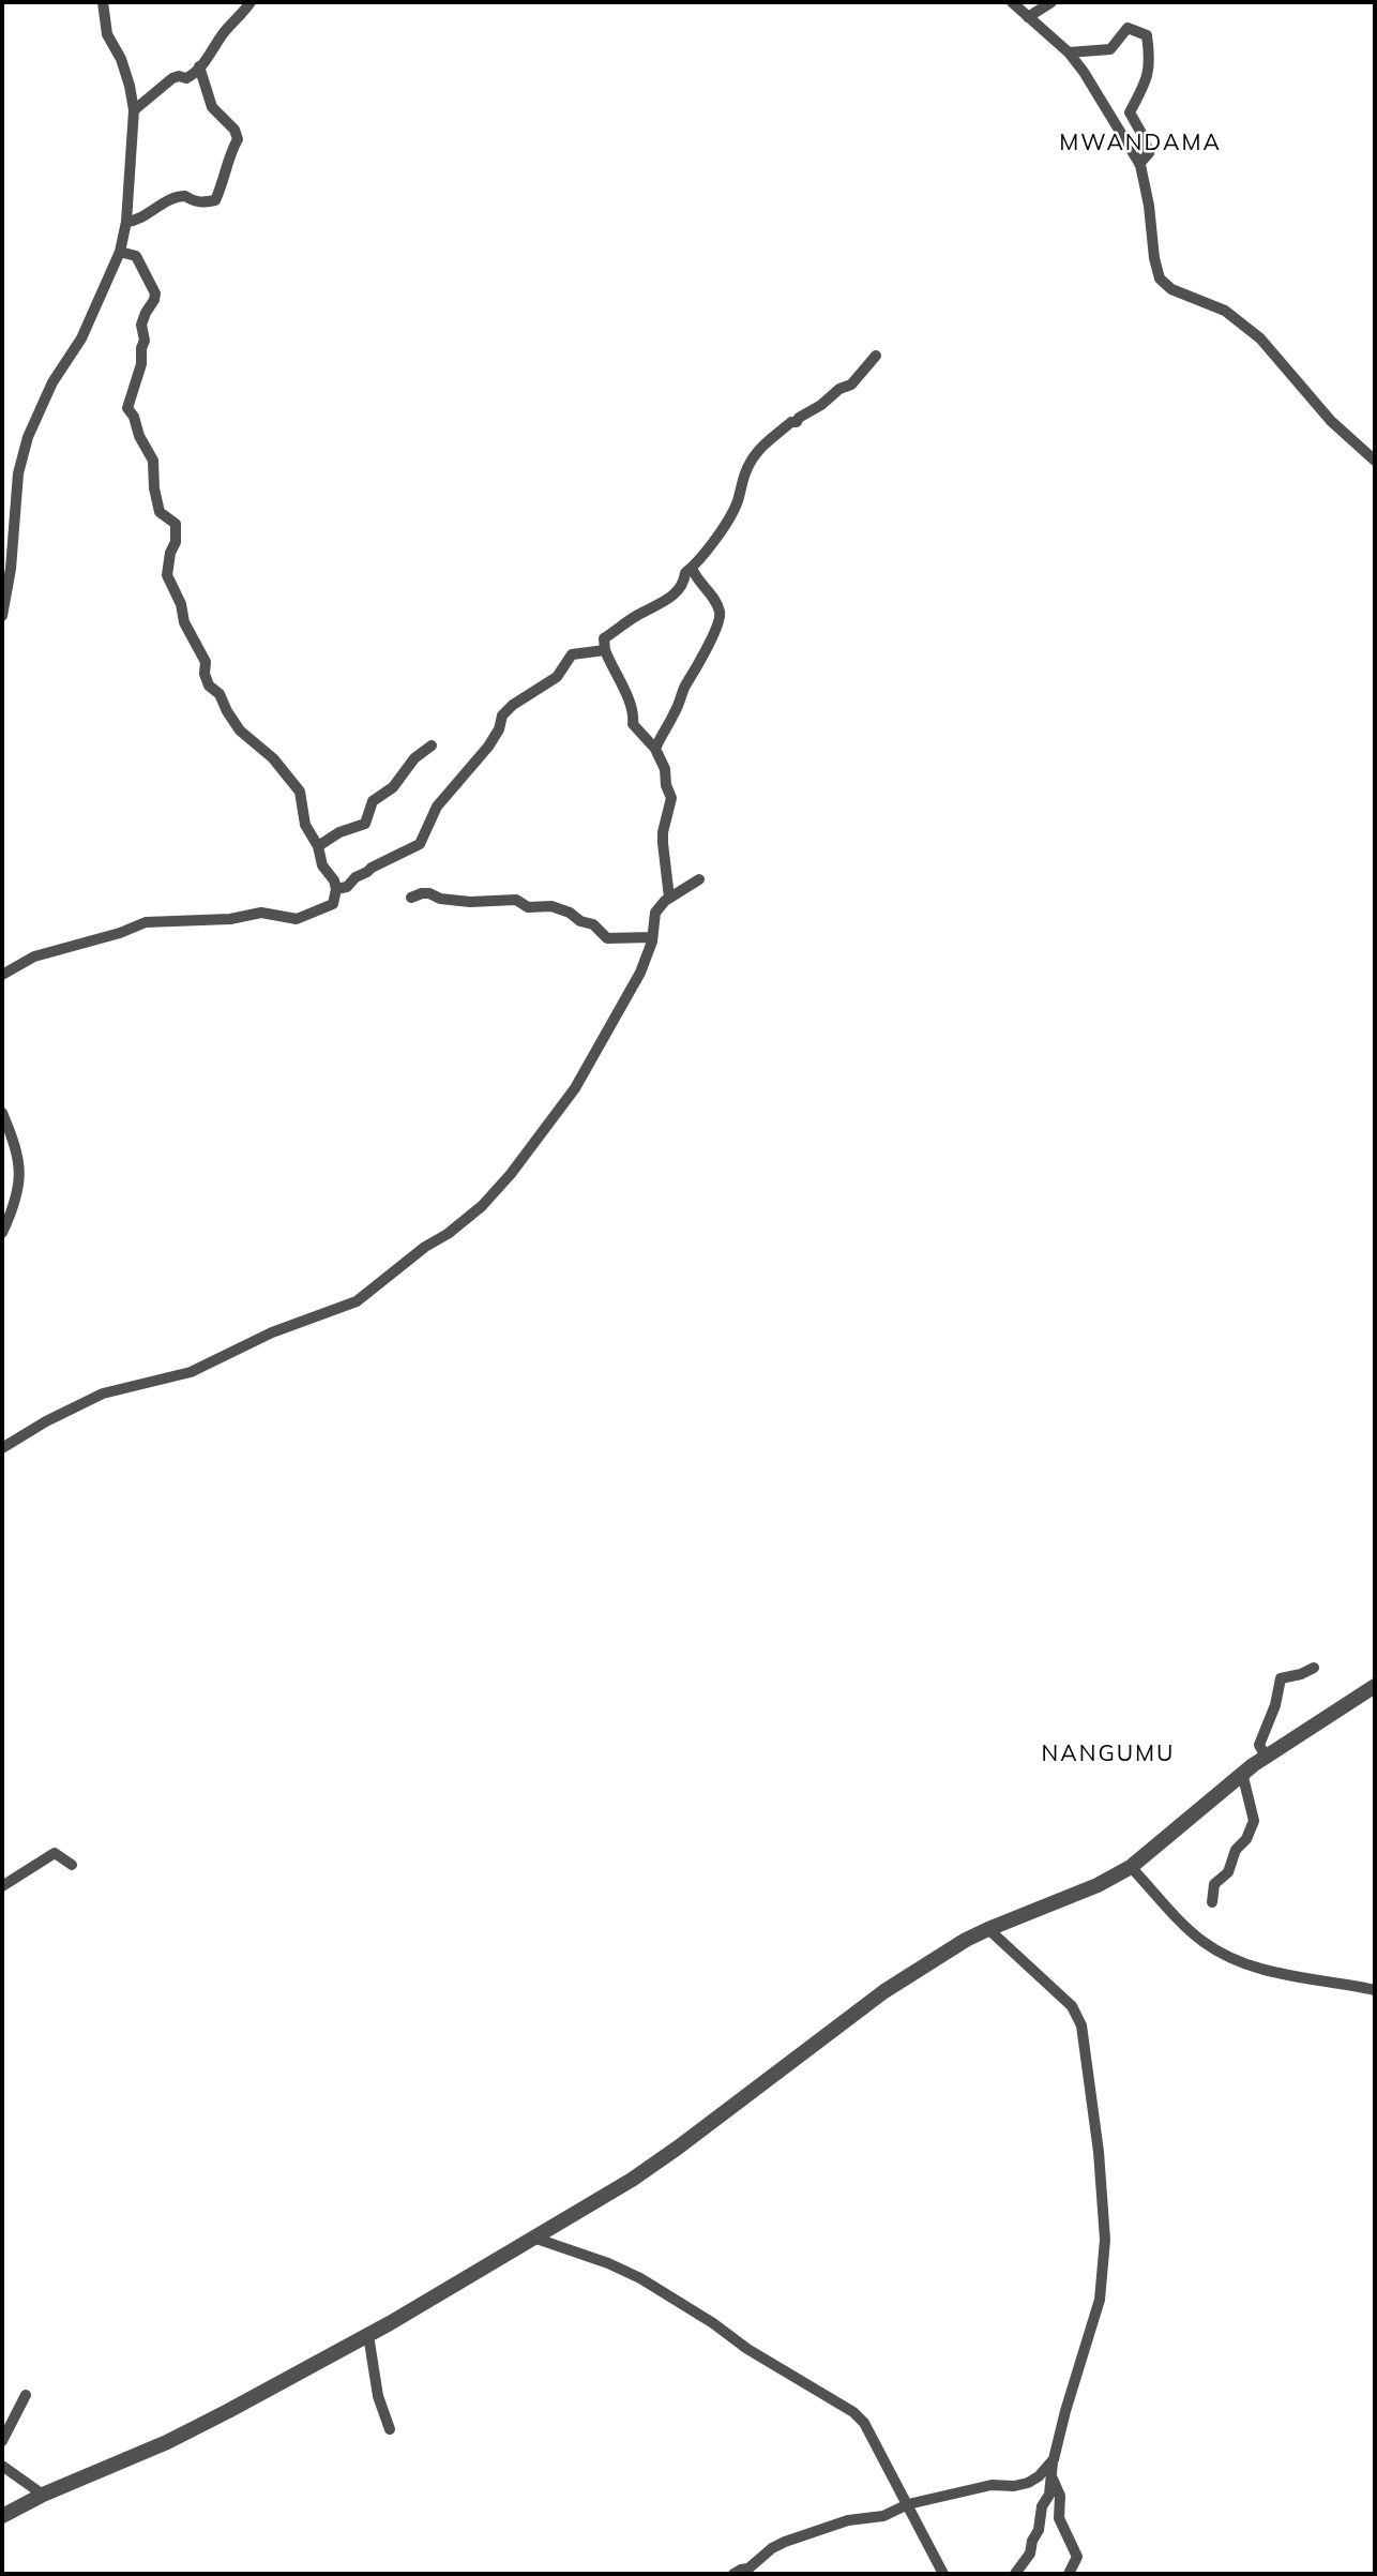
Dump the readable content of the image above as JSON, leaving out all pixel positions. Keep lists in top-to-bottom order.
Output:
{
  "districts": ["MWANDAMA", "NANGUMU"]
}
